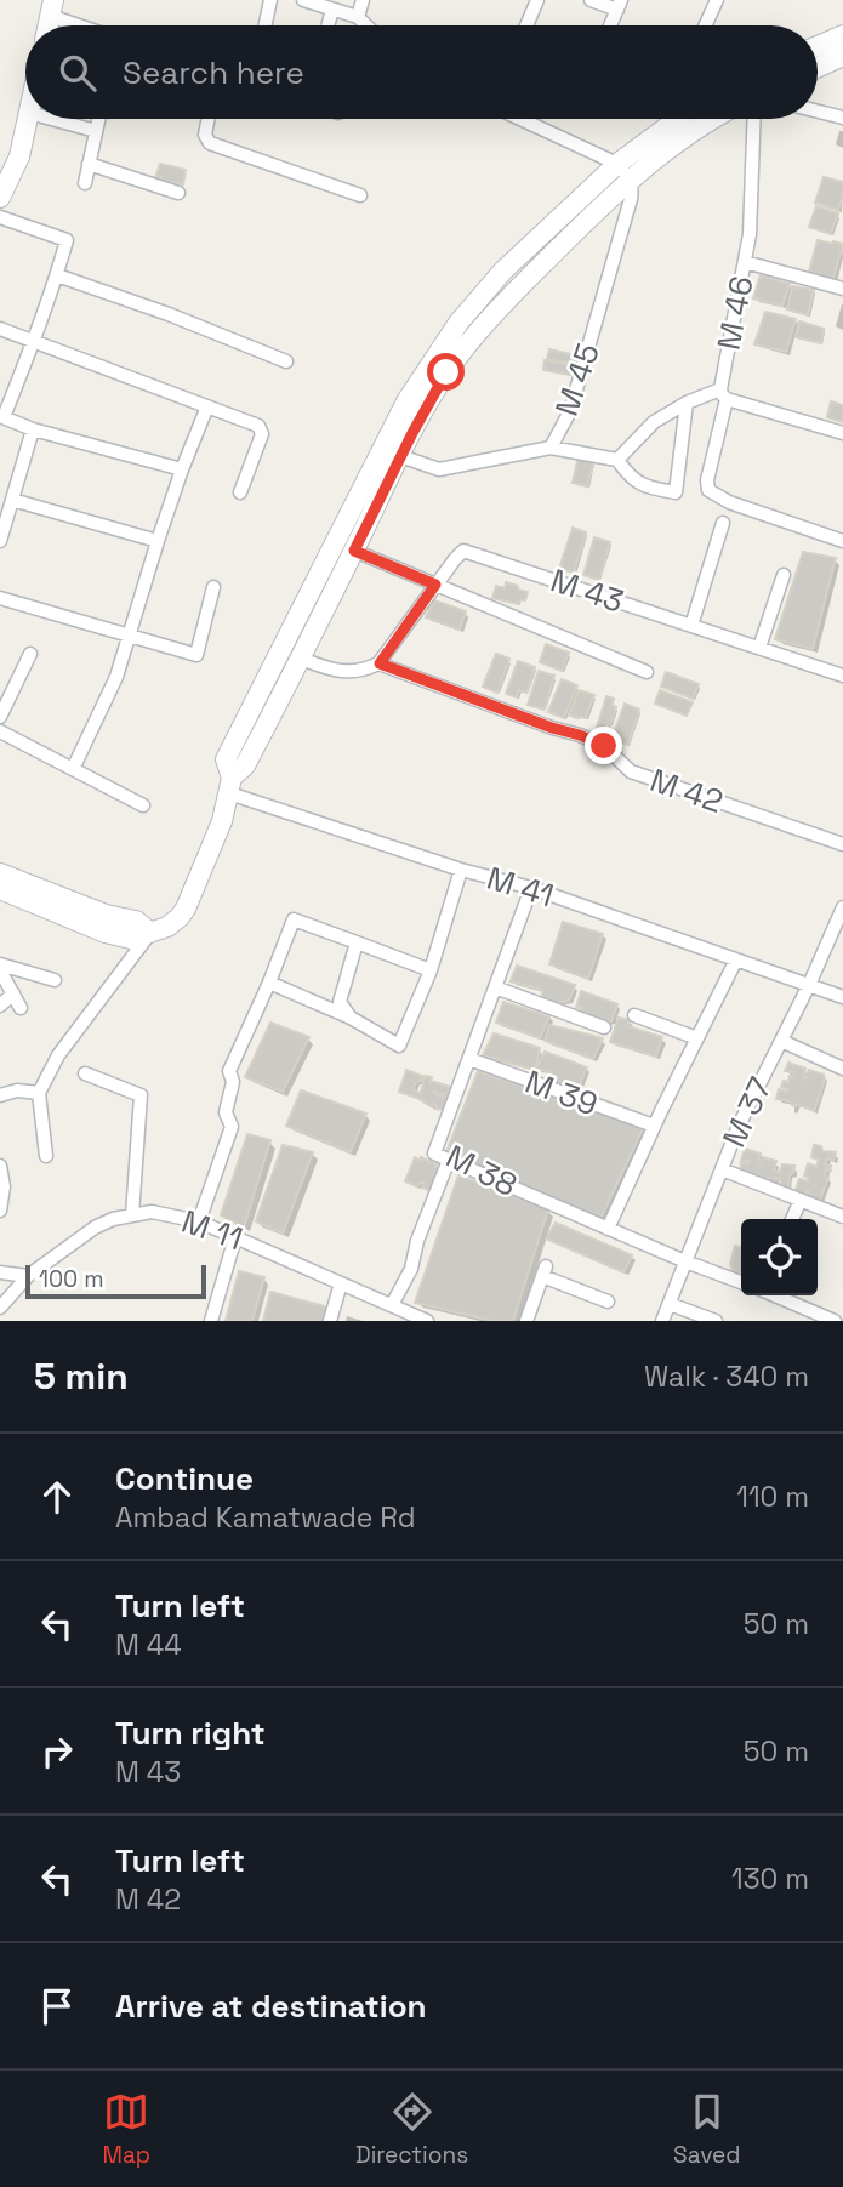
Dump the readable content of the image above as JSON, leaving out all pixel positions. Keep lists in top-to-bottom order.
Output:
{
  "streets": {
    "street": [
      "M 46",
      "M 45",
      "M 43",
      "M 42",
      "M 41",
      "M 39",
      "M 37",
      "M 38",
      "M 11"
    ]
  },
  "crossings": [
    ["M 43", "M 42"],
    ["M 41", "M 37"],
    ["M 41", "M 38"],
    ["M 39", "M 38"],
    ["M 37", "M 38"]
  ],
  "scale_bar": "100 m",
  "page": {
    "search": "Search here",
    "scale": "100 m",
    "heading": ["5 min", "Walk · 340 m"],
    "list": [
      ["Continue", "Ambad Kamatwade Rd", "110 m"],
      ["Turn left", "M 44", "50 m"],
      ["Turn right", "M 43", "50 m"],
      ["Turn left", "M 42", "130 m"],
      "Arrive at destination"
    ],
    "nav": ["Map", "Directions", "Saved"]
  }
}
